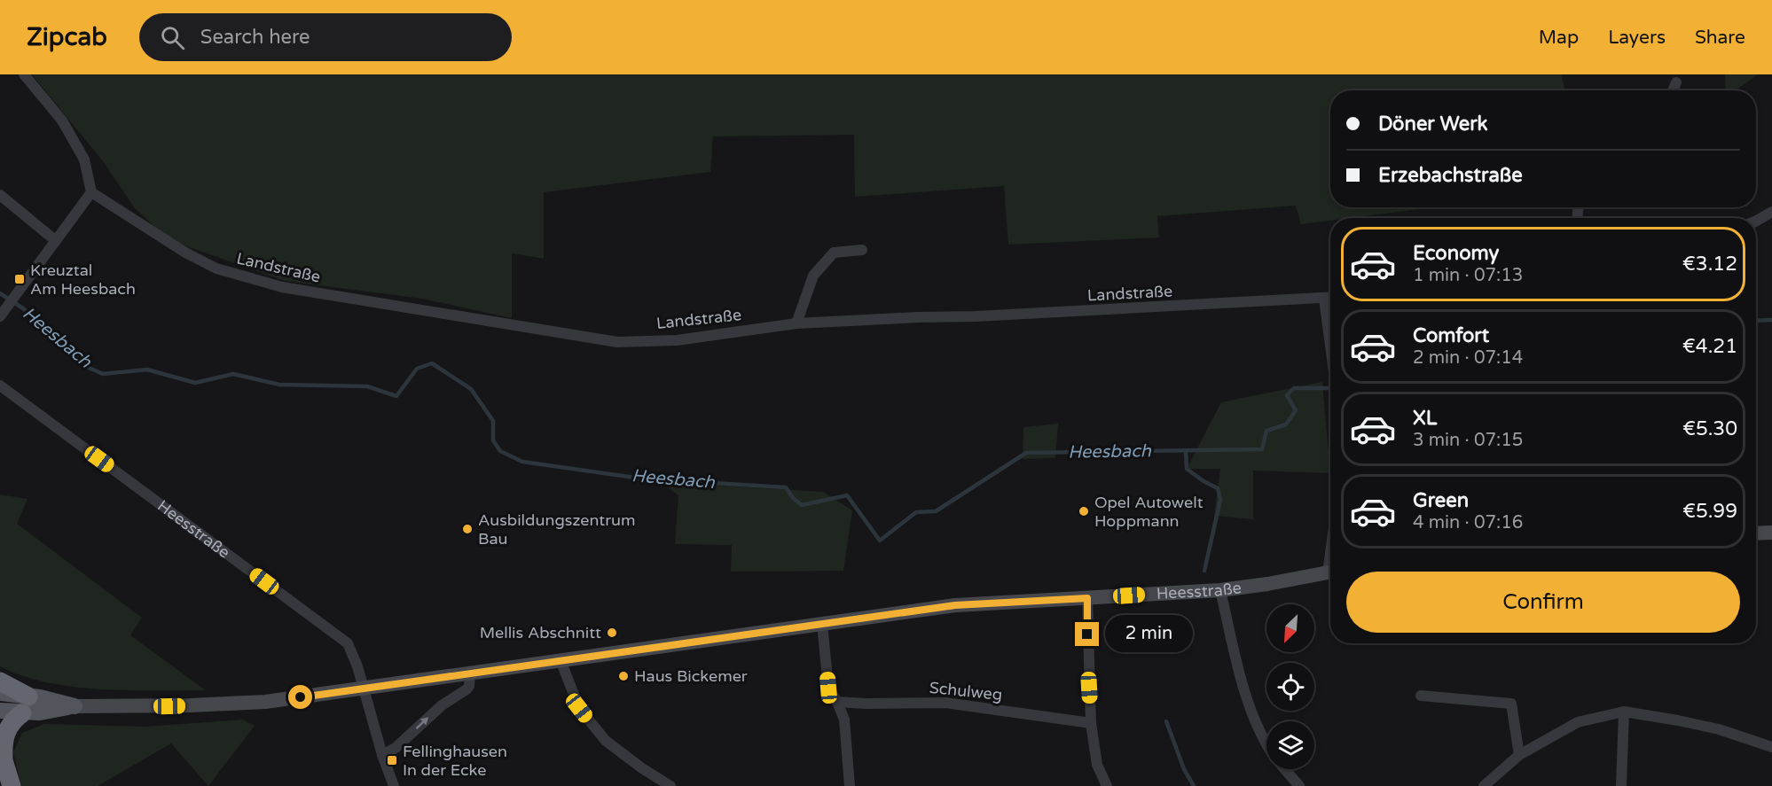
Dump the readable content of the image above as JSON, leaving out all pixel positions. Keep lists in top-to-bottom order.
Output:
{
  "streets": {
    "main road": ["Heesstraße"],
    "street": ["Landstraße", "Schulweg"]
  },
  "water": ["Heesbach"],
  "places": {
    "transit": ["Kreuztal Am Heesbach", "Fellinghausen In der Ecke"],
    "other": [
      "Opel Autowelt Hoppmann",
      "Ausbildungszentrum Bau",
      "Mellis Abschnitt",
      "Haus Bickemer"
    ]
  },
  "north": "bottom left",
  "page": {
    "header": "Zipcab",
    "search": "Search here",
    "nav": ["Map", "Layers", "Share"],
    "banner": ["Döner Werk", "Erzebachstraße"],
    "list": [
      {
        "name": "Economy",
        "note": "1 min · 07:13",
        "value": "€3.12"
      },
      {
        "name": "Comfort",
        "note": "2 min · 07:14",
        "value": "€4.21"
      },
      {
        "name": "XL",
        "note": "3 min · 07:15",
        "value": "€5.30"
      },
      {
        "name": "Green",
        "note": "4 min · 07:16",
        "value": "€5.99"
      }
    ],
    "buttons": "Confirm",
    "bubble": "2 min"
  }
}
